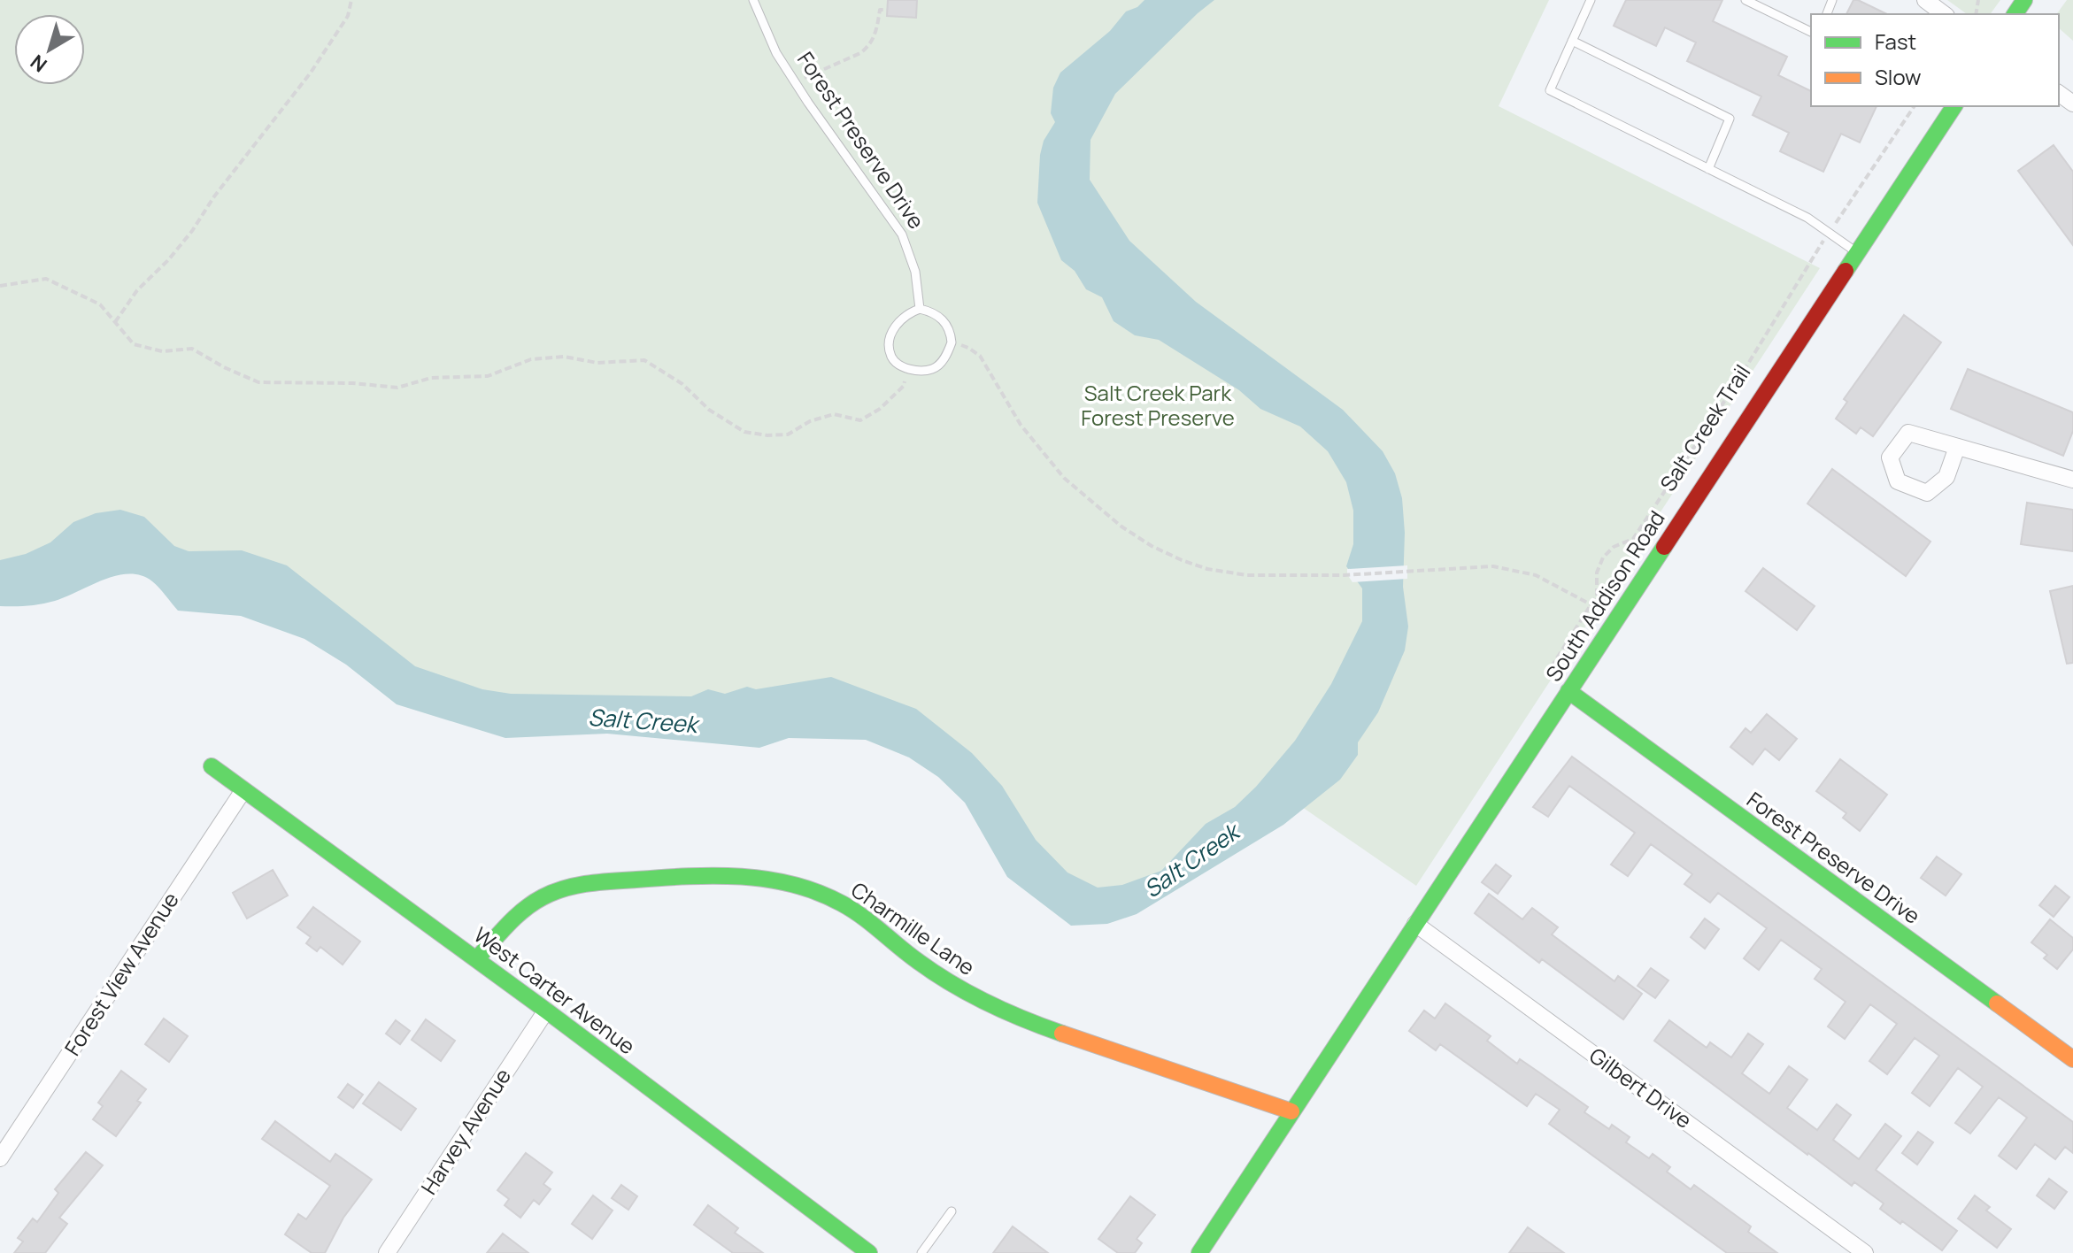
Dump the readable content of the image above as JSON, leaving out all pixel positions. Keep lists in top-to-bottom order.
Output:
{
  "streets": {
    "street": [
      "Forest Preserve Drive",
      "South Addison Road",
      "Charmille Lane",
      "Forest View Avenue",
      "West Carter Avenue",
      "Gilbert Drive",
      "Harvey Avenue"
    ],
    "path": ["Salt Creek Trail"]
  },
  "crossings": [
    ["Forest Preserve Drive", "South Addison Road"],
    ["South Addison Road", "Charmille Lane"],
    ["South Addison Road", "Gilbert Drive"],
    ["Charmille Lane", "West Carter Avenue"],
    ["Forest View Avenue", "West Carter Avenue"],
    ["West Carter Avenue", "Harvey Avenue"]
  ],
  "water": ["Salt Creek"],
  "parks": ["Salt Creek Park Forest Preserve"],
  "legend": ["Fast", "Slow"],
  "north": "bottom left"
}
